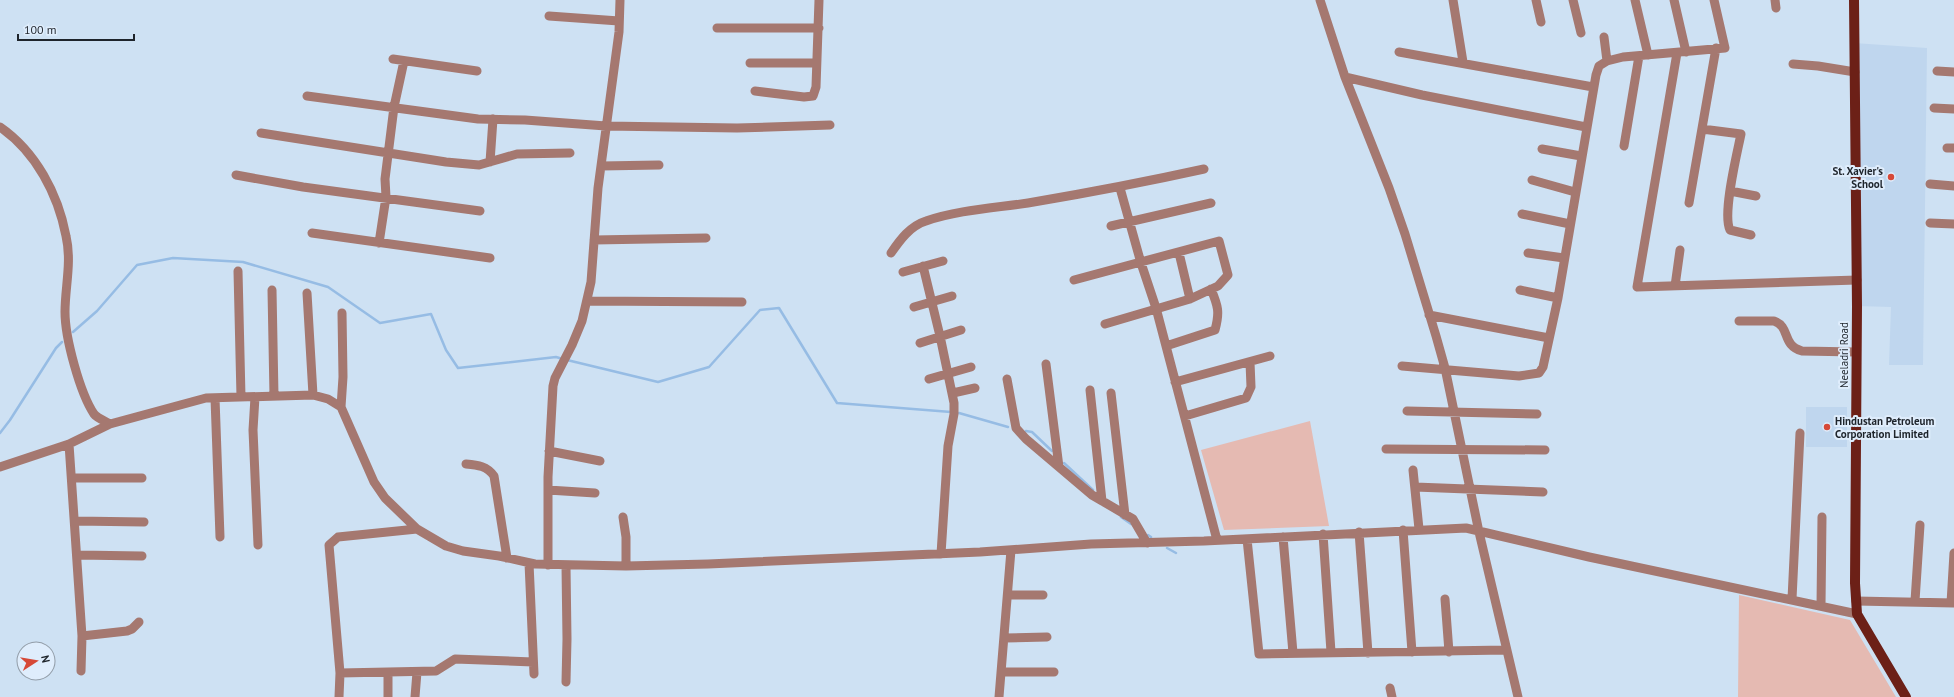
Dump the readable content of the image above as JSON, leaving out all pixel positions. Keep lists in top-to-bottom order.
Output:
{
  "streets": {
    "main road": ["Neeladri Road"]
  },
  "places": ["St. Xavier's School", "Hindustan Petroleum Corporation Limited"],
  "scale_bar": "100 m",
  "north": "right"
}
